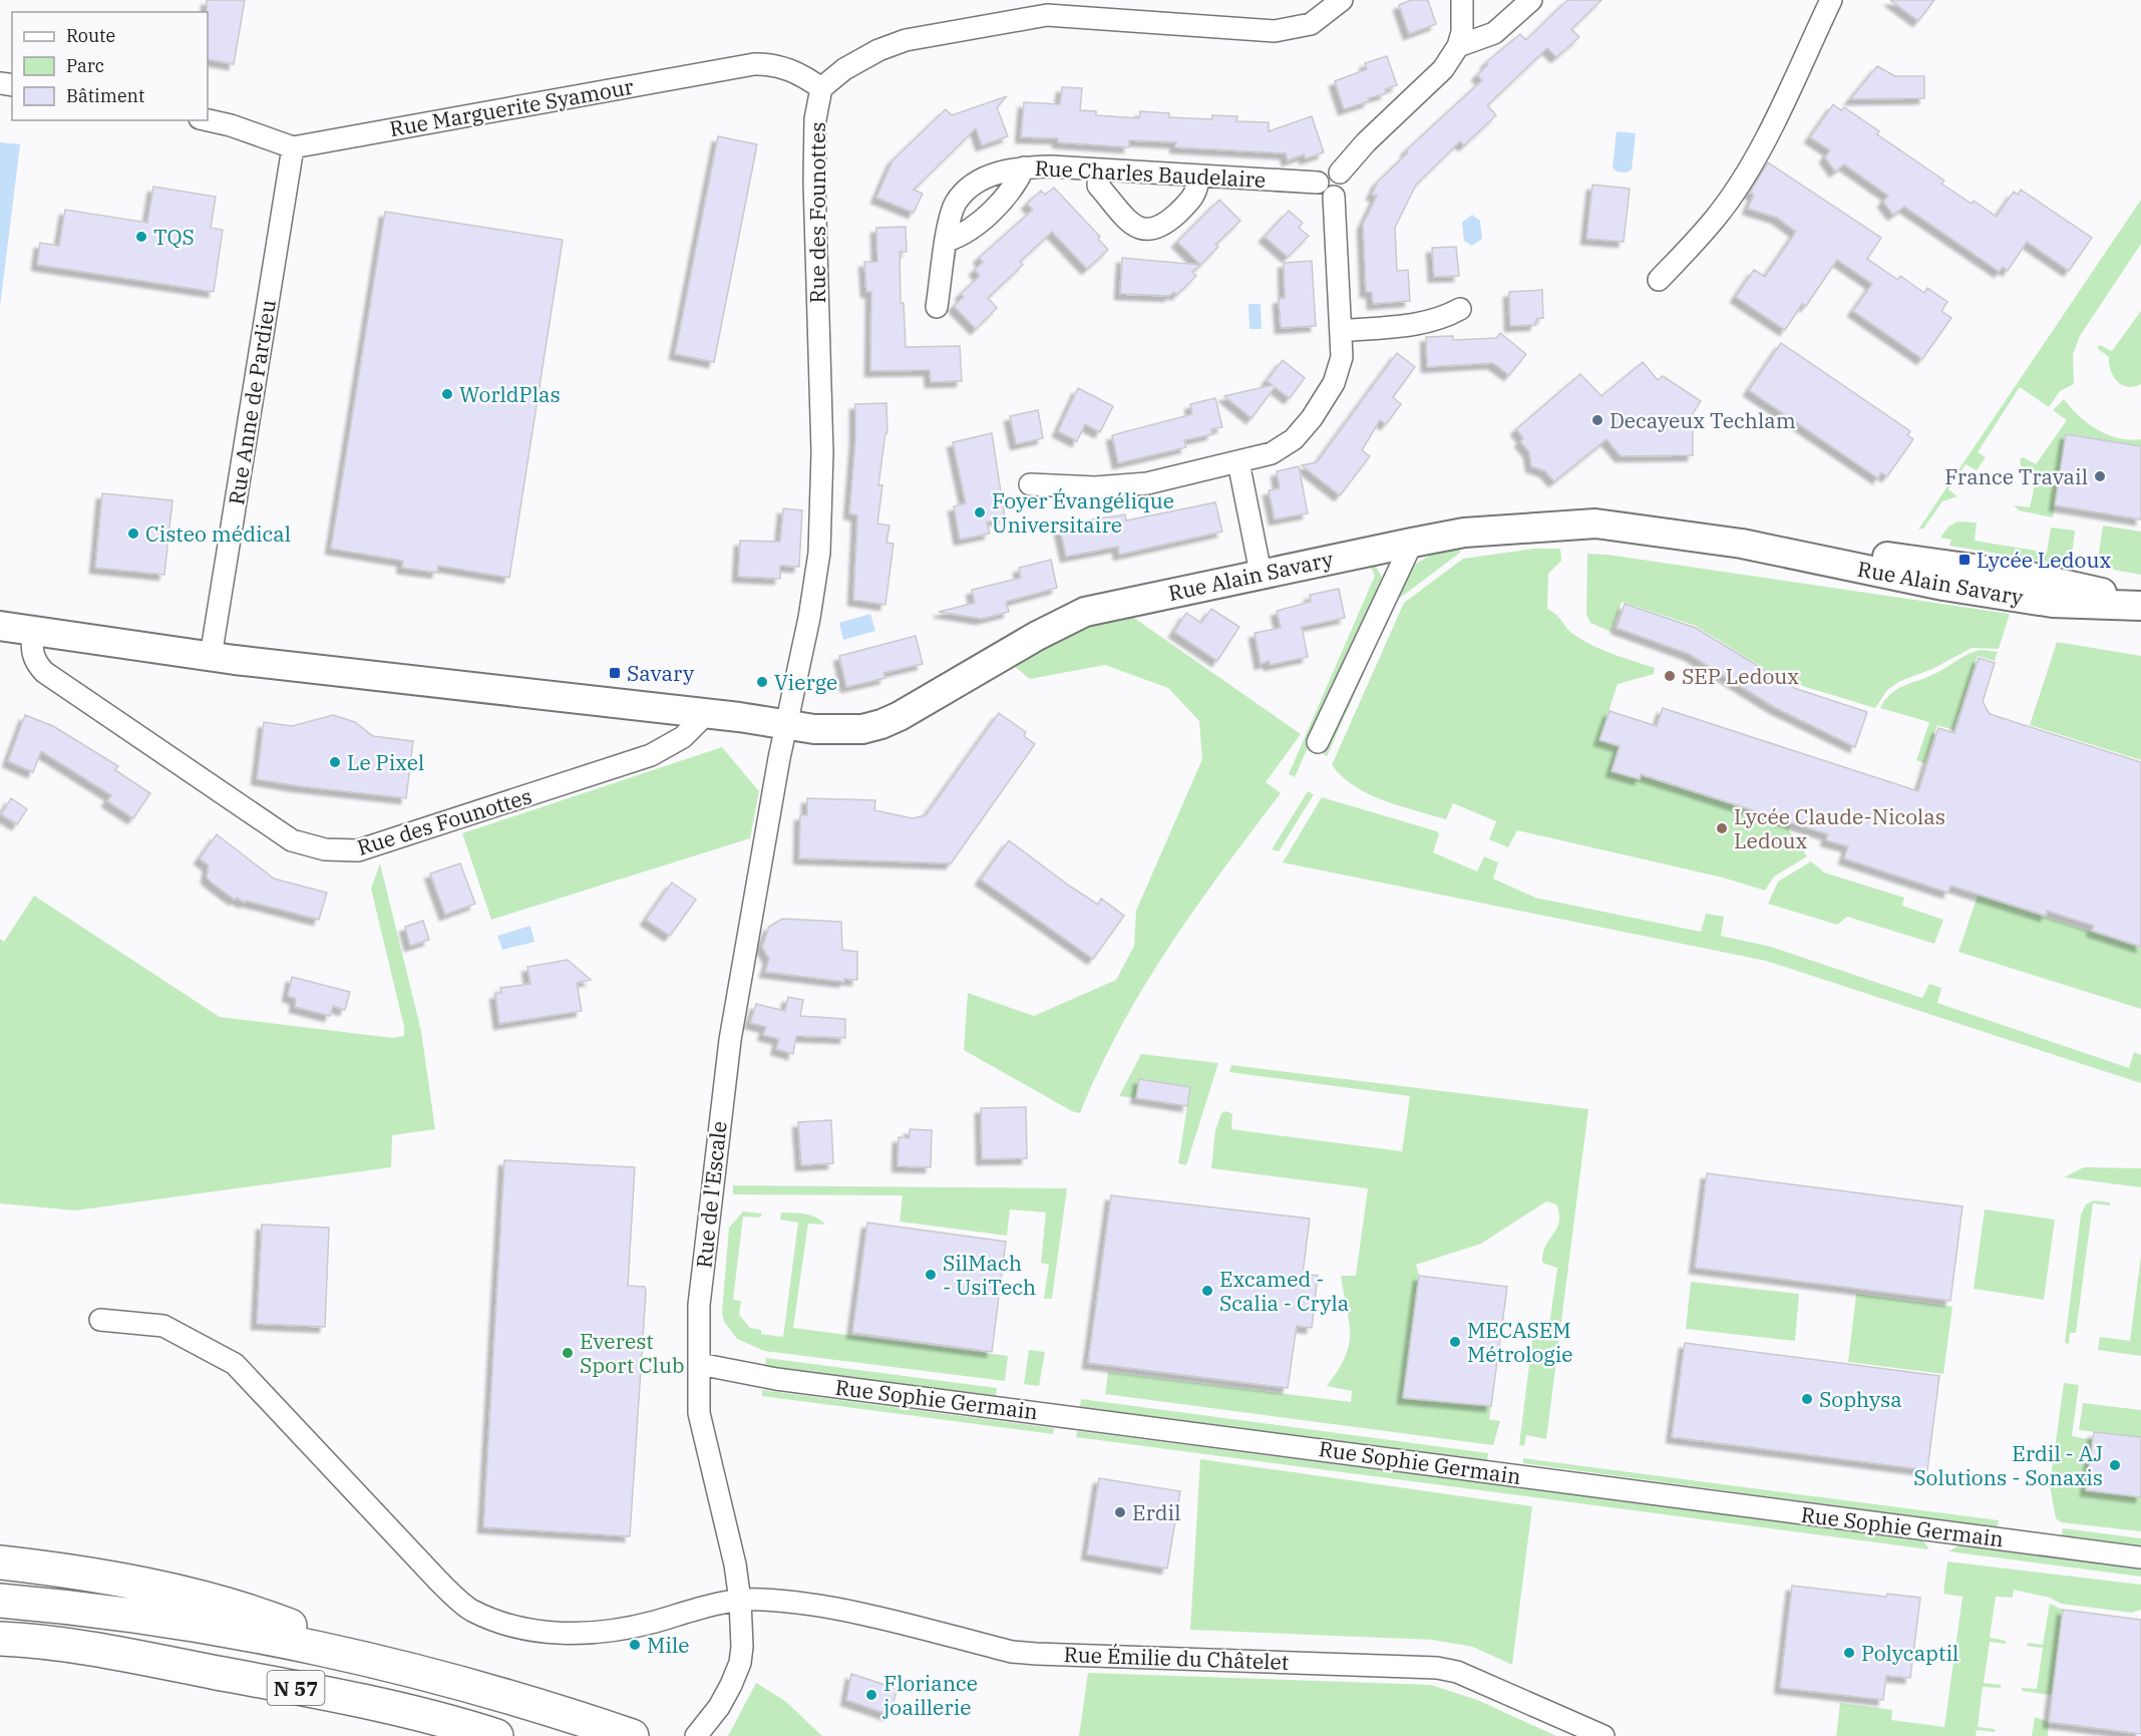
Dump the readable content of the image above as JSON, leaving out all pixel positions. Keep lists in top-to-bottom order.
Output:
{
  "streets": {
    "highway": ["N 57"],
    "street": [
      "Rue Marguerite Syamour",
      "Rue Charles Baudelaire",
      "Rue des Founottes",
      "Rue Anne de Pardieu",
      "Rue Alain Savary",
      "Rue de l'Escale",
      "Rue Sophie Germain",
      "Rue Émilie du Châtelet"
    ]
  },
  "crossings": [
    ["Rue Marguerite Syamour", "Rue des Founottes"],
    ["Rue Marguerite Syamour", "Rue Anne de Pardieu"],
    ["Rue des Founottes", "Rue Alain Savary"],
    ["Rue des Founottes", "Rue de l'Escale"],
    ["Rue Alain Savary", "Rue de l'Escale"],
    ["Rue de l'Escale", "Rue Sophie Germain"],
    ["Rue de l'Escale", "Rue Émilie du Châtelet"]
  ],
  "places": {
    "other": [
      "TQS",
      "WorldPlas",
      "Decayeux Techlam",
      "France Travail",
      "Foyer Évangélique Universitaire",
      "Cisteo médical",
      "SEP Ledoux",
      "Vierge",
      "Le Pixel",
      "Lycée Claude-Nicolas Ledoux",
      "SilMach - UsiTech",
      "Excamed - Scalia - Cryla",
      "MECASEM Métrologie",
      "Everest Sport Club",
      "Sophysa",
      "Erdil - AJ Solutions - Sonaxis",
      "Erdil",
      "Mile",
      "Polycaptil",
      "Floriance joaillerie"
    ],
    "transit": ["Lycée Ledoux", "Savary"]
  },
  "legend": ["Route", "Parc", "Bâtiment"]
}
